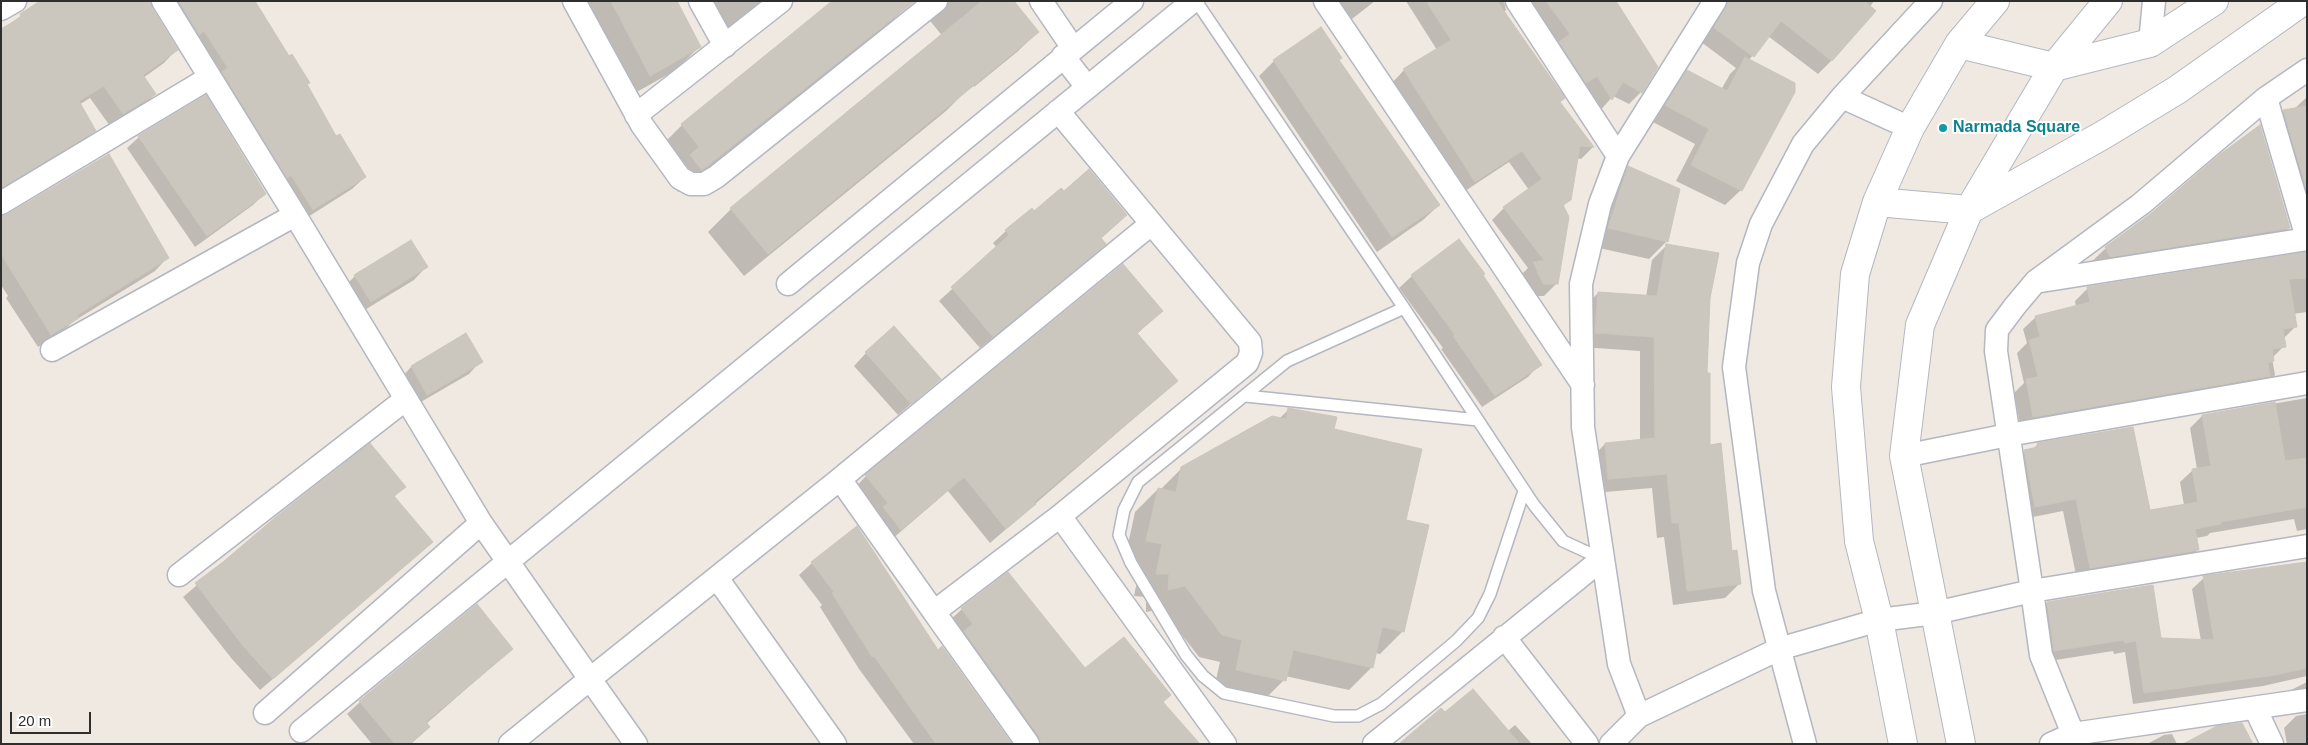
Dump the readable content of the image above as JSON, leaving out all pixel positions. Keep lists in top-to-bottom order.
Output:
{
  "places": ["Narmada Square"],
  "scale_bar": "20 m"
}
